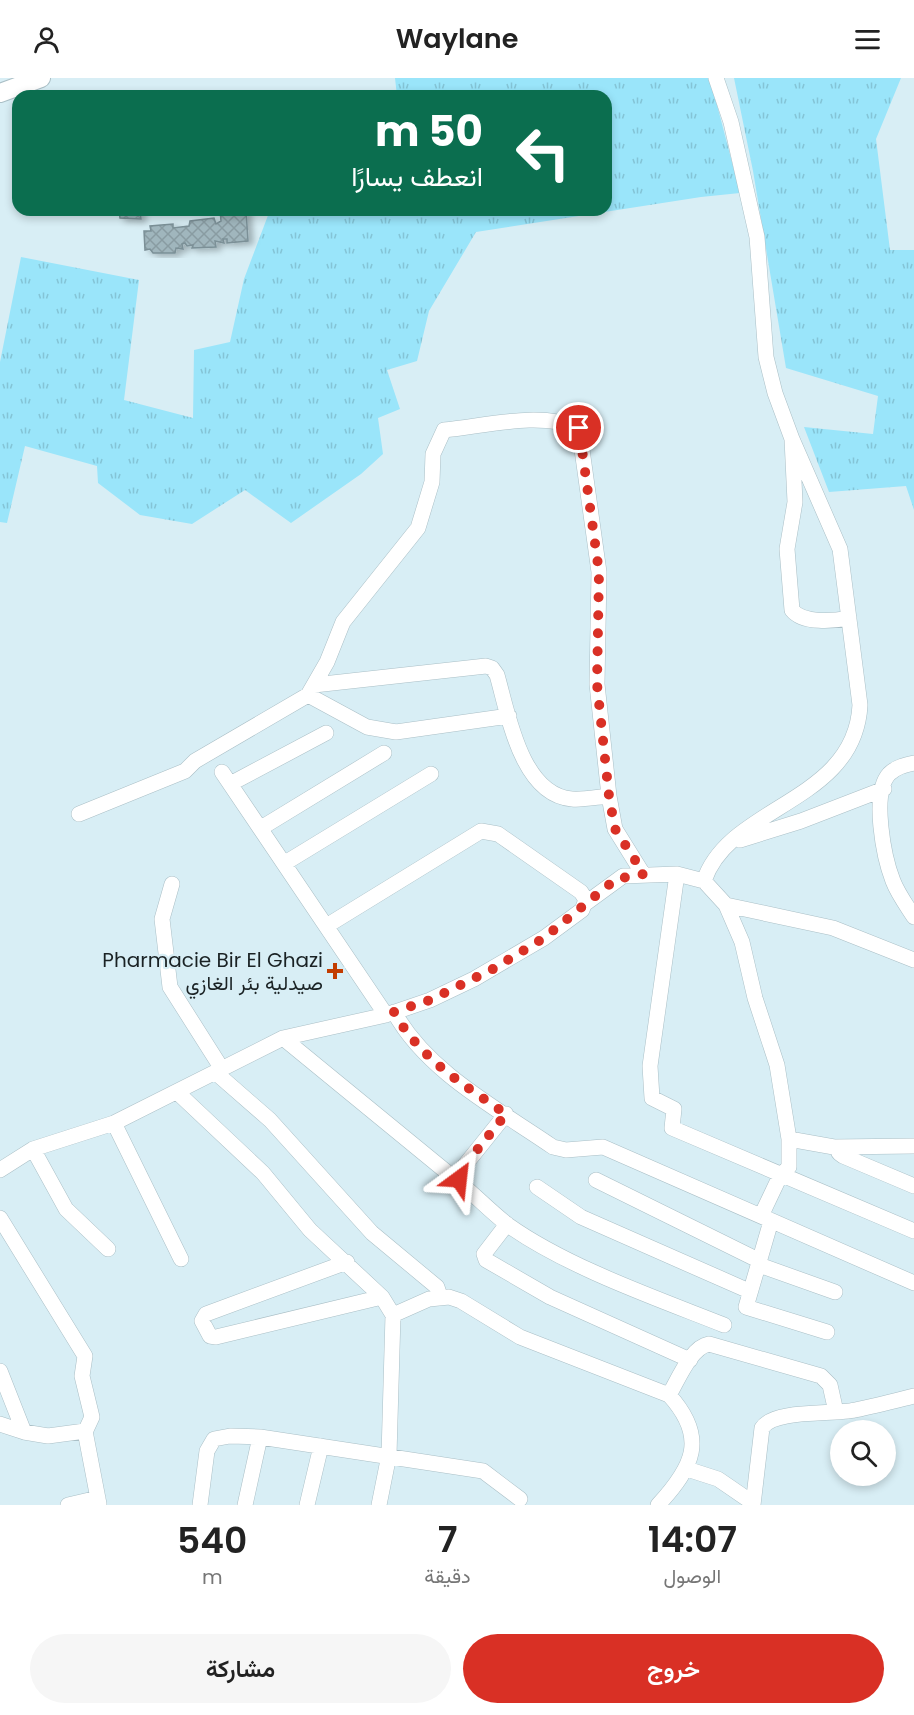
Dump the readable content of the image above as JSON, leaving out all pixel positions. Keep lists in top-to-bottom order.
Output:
{
  "places": {
    "health": ["Pharmacie Bir El Ghazi صيدلية بئر الغازي"]
  },
  "page": {
    "header": "Waylane",
    "turn": ["50 m", "انعطف يسارًا"],
    "eta": [
      "14:07",
      "الوصول",
      "7",
      "دقيقة",
      "540",
      "m"
    ],
    "buttons": ["خروج", "مشاركة"]
  }
}
